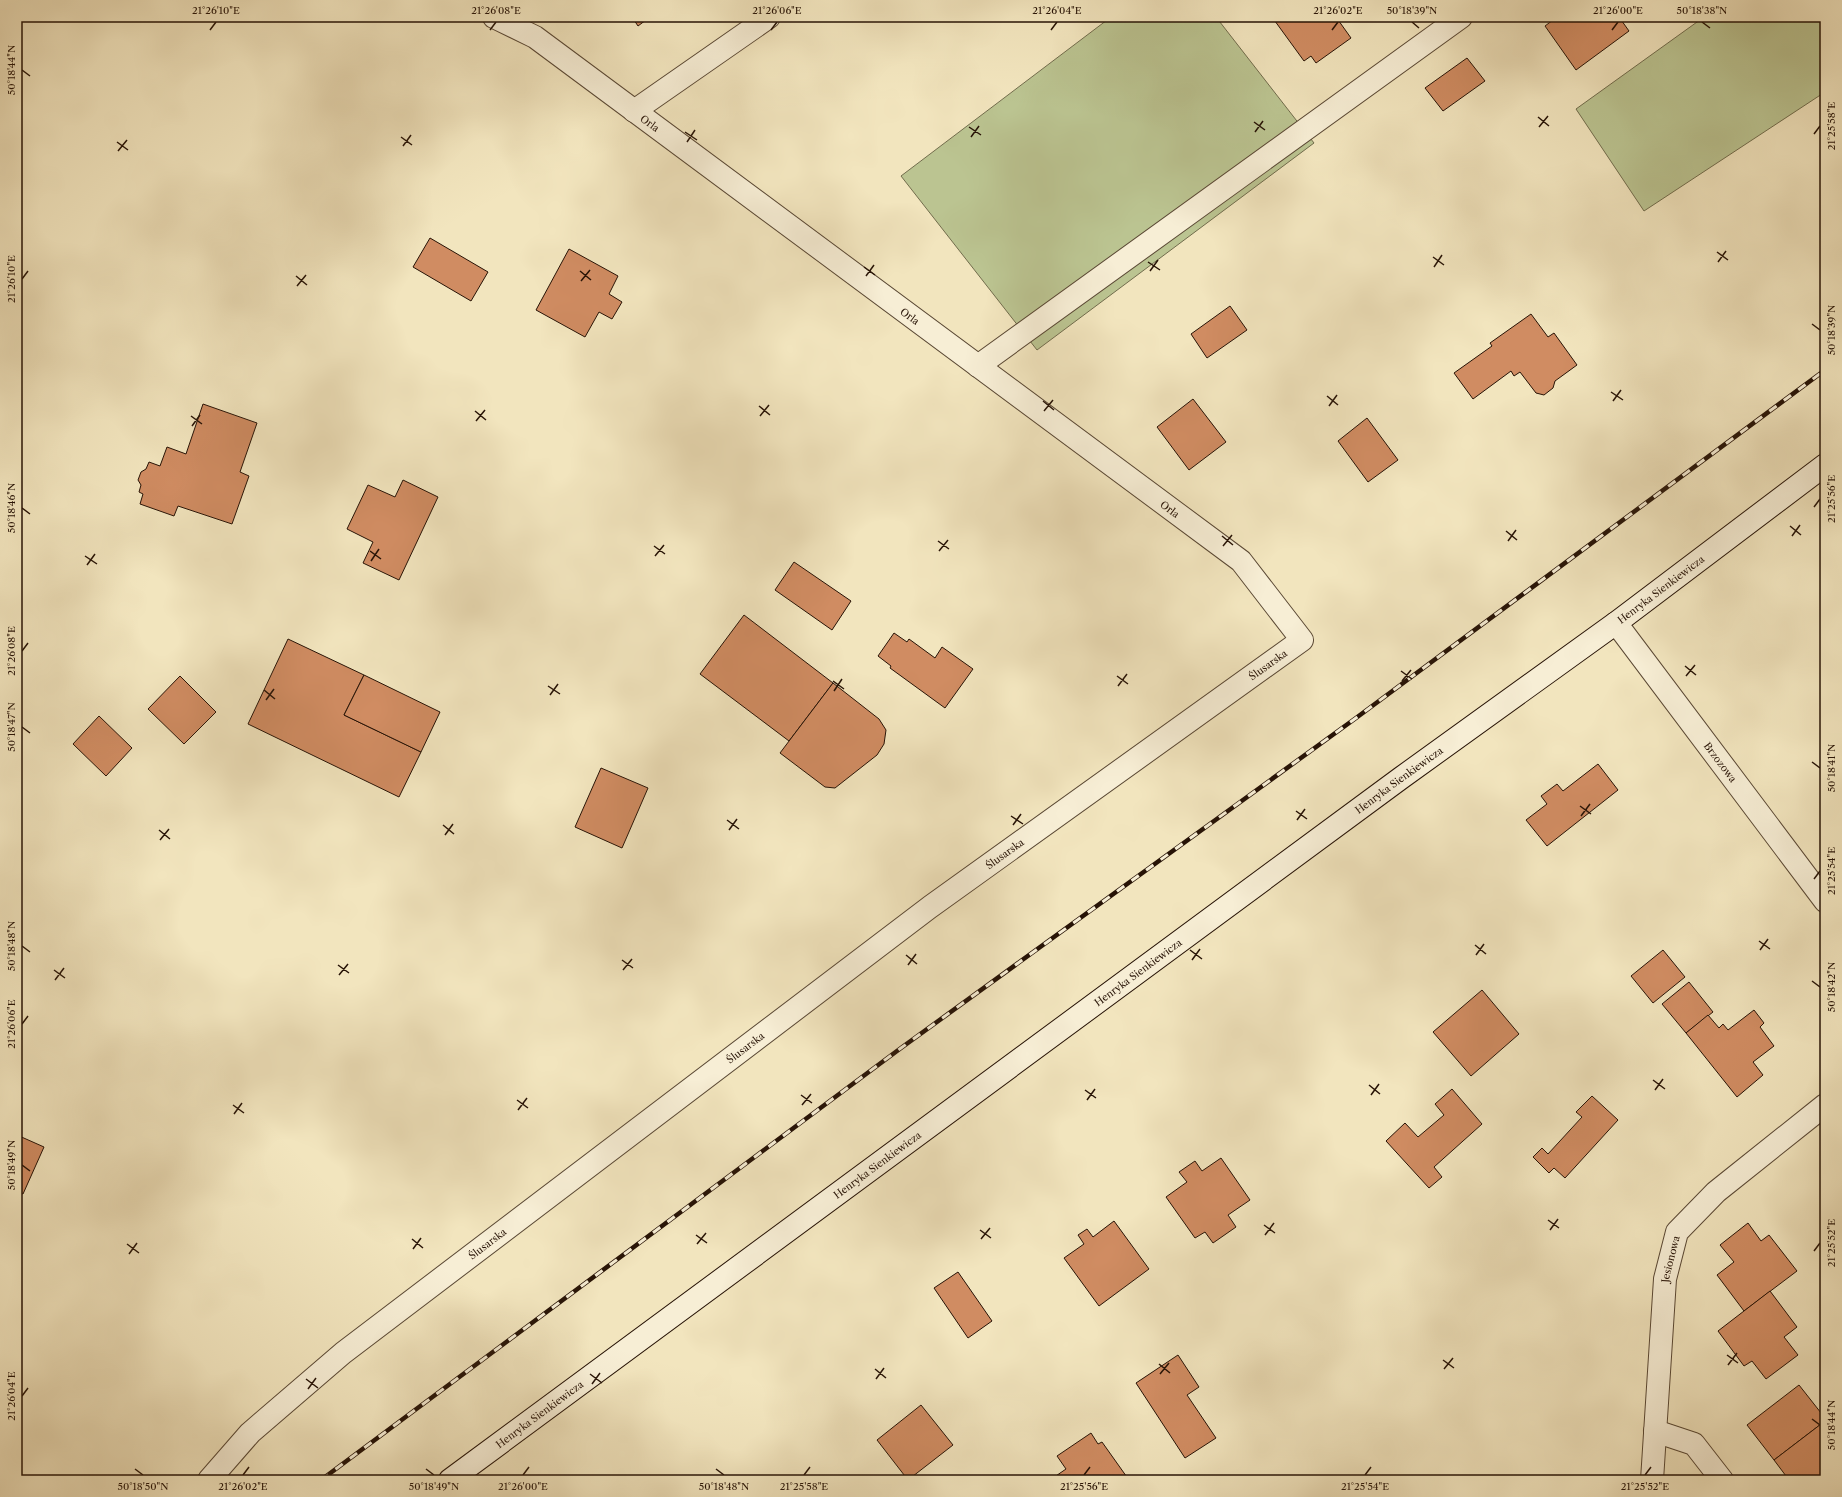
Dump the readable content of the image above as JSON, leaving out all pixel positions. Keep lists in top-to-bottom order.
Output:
{
  "streets": {
    "street": [
      "Orla",
      "Henryka Sienkiewicza",
      "Ślusarska",
      "Brzozowa",
      "Jesionowa"
    ]
  },
  "crossings": [
    ["Orla", "Ślusarska"],
    ["Henryka Sienkiewicza", "Brzozowa"]
  ],
  "coordinates": [
    "21°26'10\"E",
    "21°26'08\"E",
    "21°26'06\"E",
    "21°26'04\"E",
    "21°26'02\"E",
    "50°18'39\"N",
    "21°26'00\"E",
    "50°18'38\"N",
    "50°18'44\"N",
    "21°25'58\"E",
    "21°25'56\"E",
    "50°18'46\"N",
    "50°18'47\"N",
    "50°18'41\"N",
    "21°25'54\"E",
    "50°18'48\"N",
    "50°18'42\"N",
    "50°18'49\"N",
    "21°25'52\"E",
    "50°18'50\"N"
  ]
}
